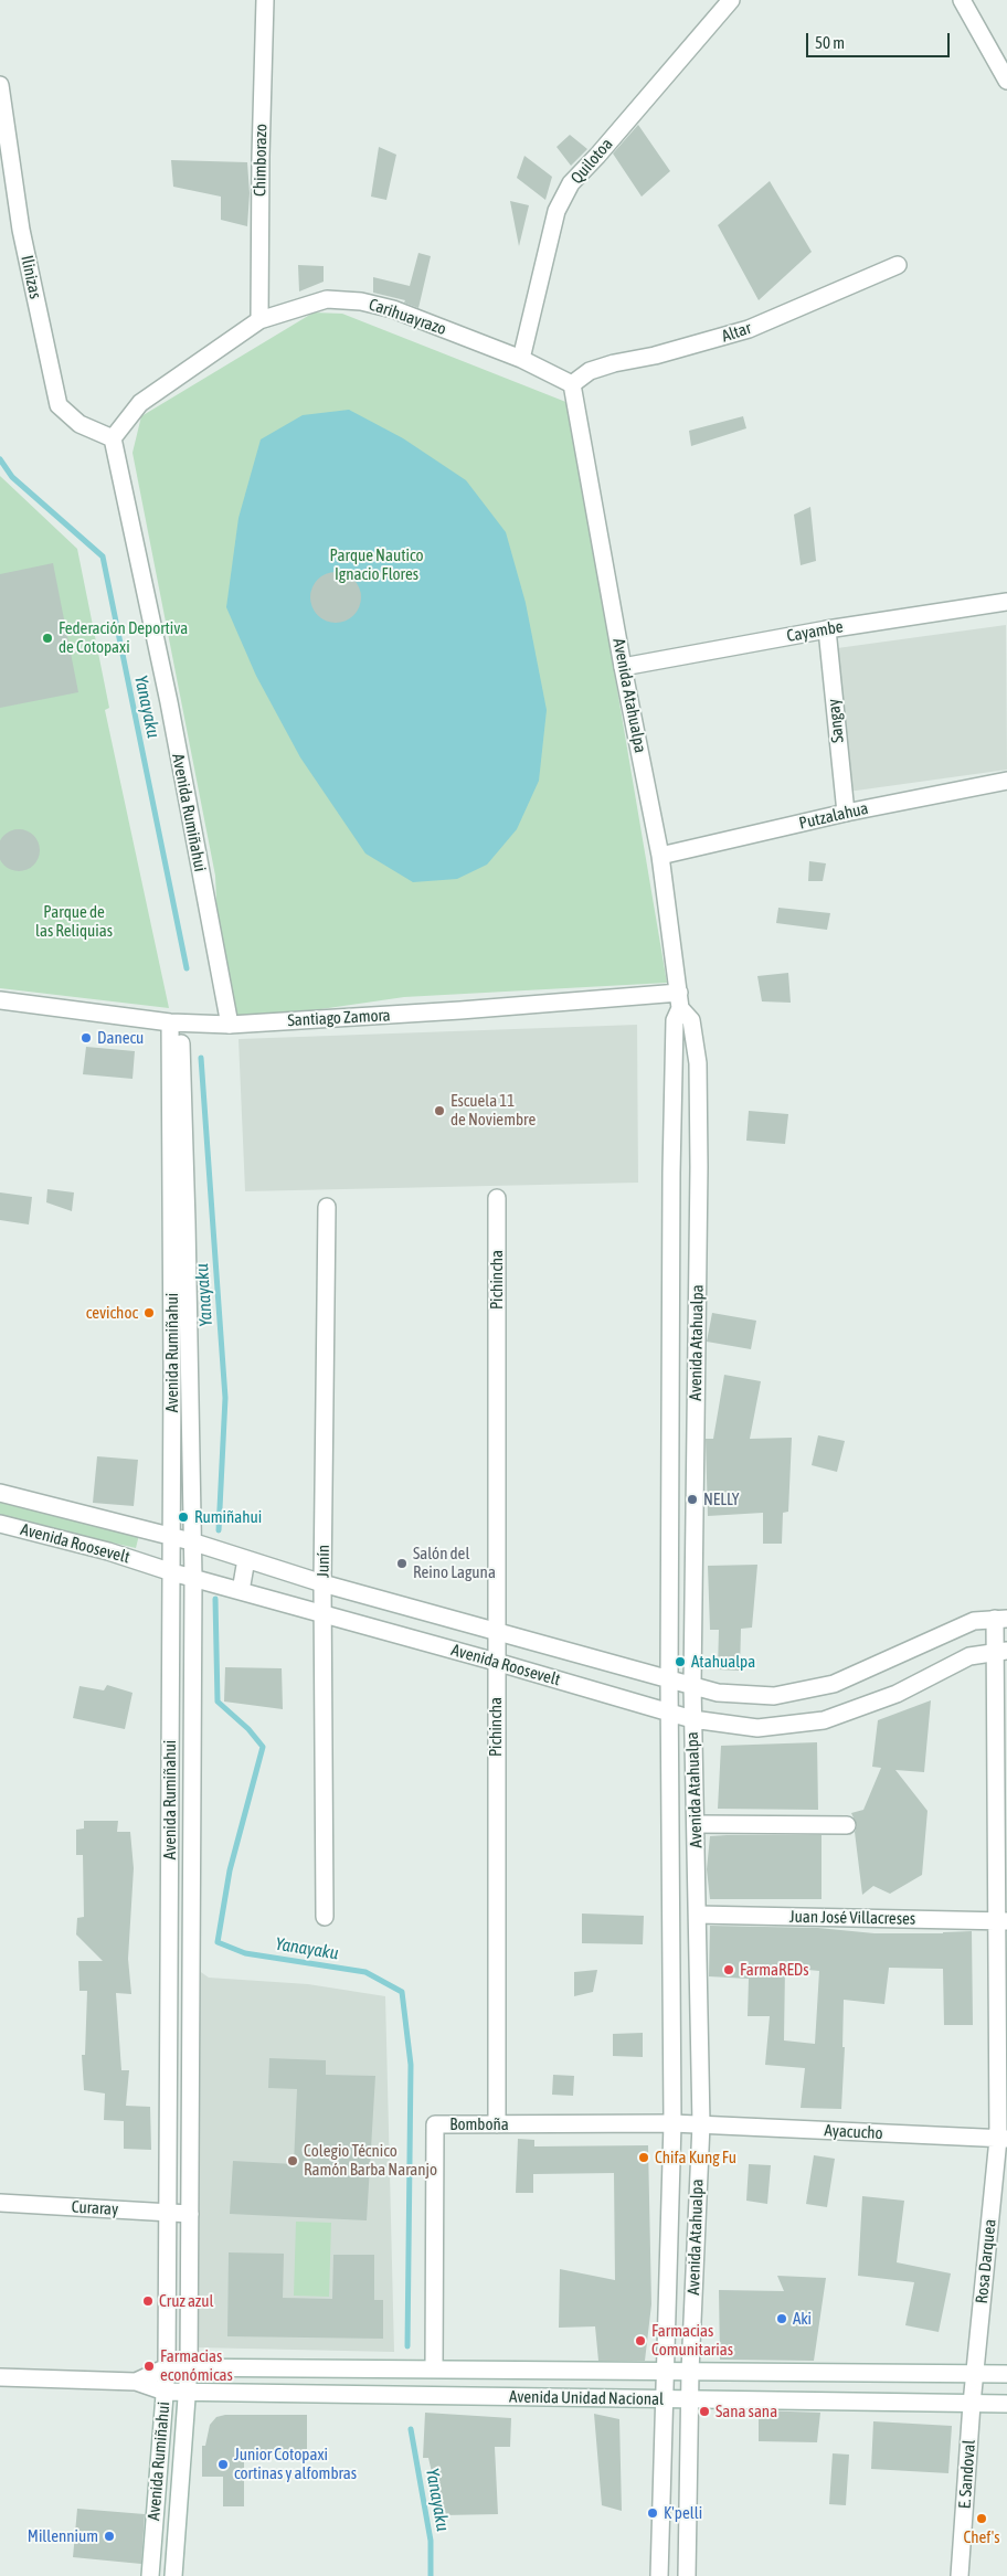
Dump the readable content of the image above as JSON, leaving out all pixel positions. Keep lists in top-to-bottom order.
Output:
{
  "streets": {
    "street": [
      "Chimborazo",
      "Quilotoa",
      "Ilinizas",
      "Carihuayrazo",
      "Altar",
      "Cayambe",
      "Avenida Atahualpa",
      "Sangay",
      "Avenida Rumiñahui",
      "Putzalahua",
      "Santiago Zamora",
      "Pichincha",
      "Avenida Roosevelt",
      "Junín",
      "Juan José Villacreses",
      "Bomboña",
      "Ayacucho",
      "Curaray",
      "Rosa Darquea",
      "Avenida Unidad Nacional",
      "E. Sandoval"
    ]
  },
  "crossings": [
    ["Chimborazo", "Carihuayrazo"],
    ["Quilotoa", "Carihuayrazo"],
    ["Ilinizas", "Carihuayrazo"],
    ["Ilinizas", "Avenida Rumiñahui"],
    ["Carihuayrazo", "Altar"],
    ["Carihuayrazo", "Avenida Atahualpa"],
    ["Carihuayrazo", "Avenida Rumiñahui"],
    ["Altar", "Avenida Atahualpa"],
    ["Cayambe", "Avenida Atahualpa"],
    ["Cayambe", "Sangay"],
    ["Avenida Atahualpa", "Putzalahua"],
    ["Avenida Atahualpa", "Santiago Zamora"],
    ["Avenida Atahualpa", "Avenida Roosevelt"],
    ["Avenida Atahualpa", "Juan José Villacreses"],
    ["Avenida Atahualpa", "Bomboña"],
    ["Avenida Atahualpa", "Ayacucho"],
    ["Avenida Atahualpa", "Avenida Unidad Nacional"],
    ["Sangay", "Putzalahua"],
    ["Avenida Rumiñahui", "Santiago Zamora"],
    ["Avenida Rumiñahui", "Avenida Roosevelt"],
    ["Avenida Rumiñahui", "Curaray"],
    ["Avenida Rumiñahui", "Avenida Unidad Nacional"],
    ["Pichincha", "Avenida Roosevelt"],
    ["Pichincha", "Bomboña"],
    ["Avenida Roosevelt", "Junín"],
    ["Avenida Roosevelt", "Rosa Darquea"],
    ["Juan José Villacreses", "Rosa Darquea"],
    ["Bomboña", "Ayacucho"],
    ["Bomboña", "Avenida Unidad Nacional"],
    ["Ayacucho", "Rosa Darquea"],
    ["Rosa Darquea", "Avenida Unidad Nacional"],
    ["Rosa Darquea", "E. Sandoval"],
    ["Avenida Unidad Nacional", "E. Sandoval"]
  ],
  "water": ["Yanayaku"],
  "parks": ["Parque Nautico Ignacio Flores", "Parque de las Reliquias"],
  "places": [
    "Federación Deportiva de Cotopaxi",
    "Danecu",
    "Escuela 11 de Noviembre",
    "cevichoc",
    "NELLY",
    "Rumiñahui",
    "Salón del Reino Laguna",
    "Atahualpa",
    "FarmaREDs",
    "Chifa Kung Fu",
    "Colegio Técnico Ramón Barba Naranjo",
    "Cruz azul",
    "Aki",
    "Farmacias Comunitarias",
    "Farmacias económicas",
    "Sana sana",
    "Junior Cotopaxi cortinas y alfombras",
    "K'pelli",
    "Chef's",
    "Millennium"
  ],
  "scale_bar": "50 m"
}
